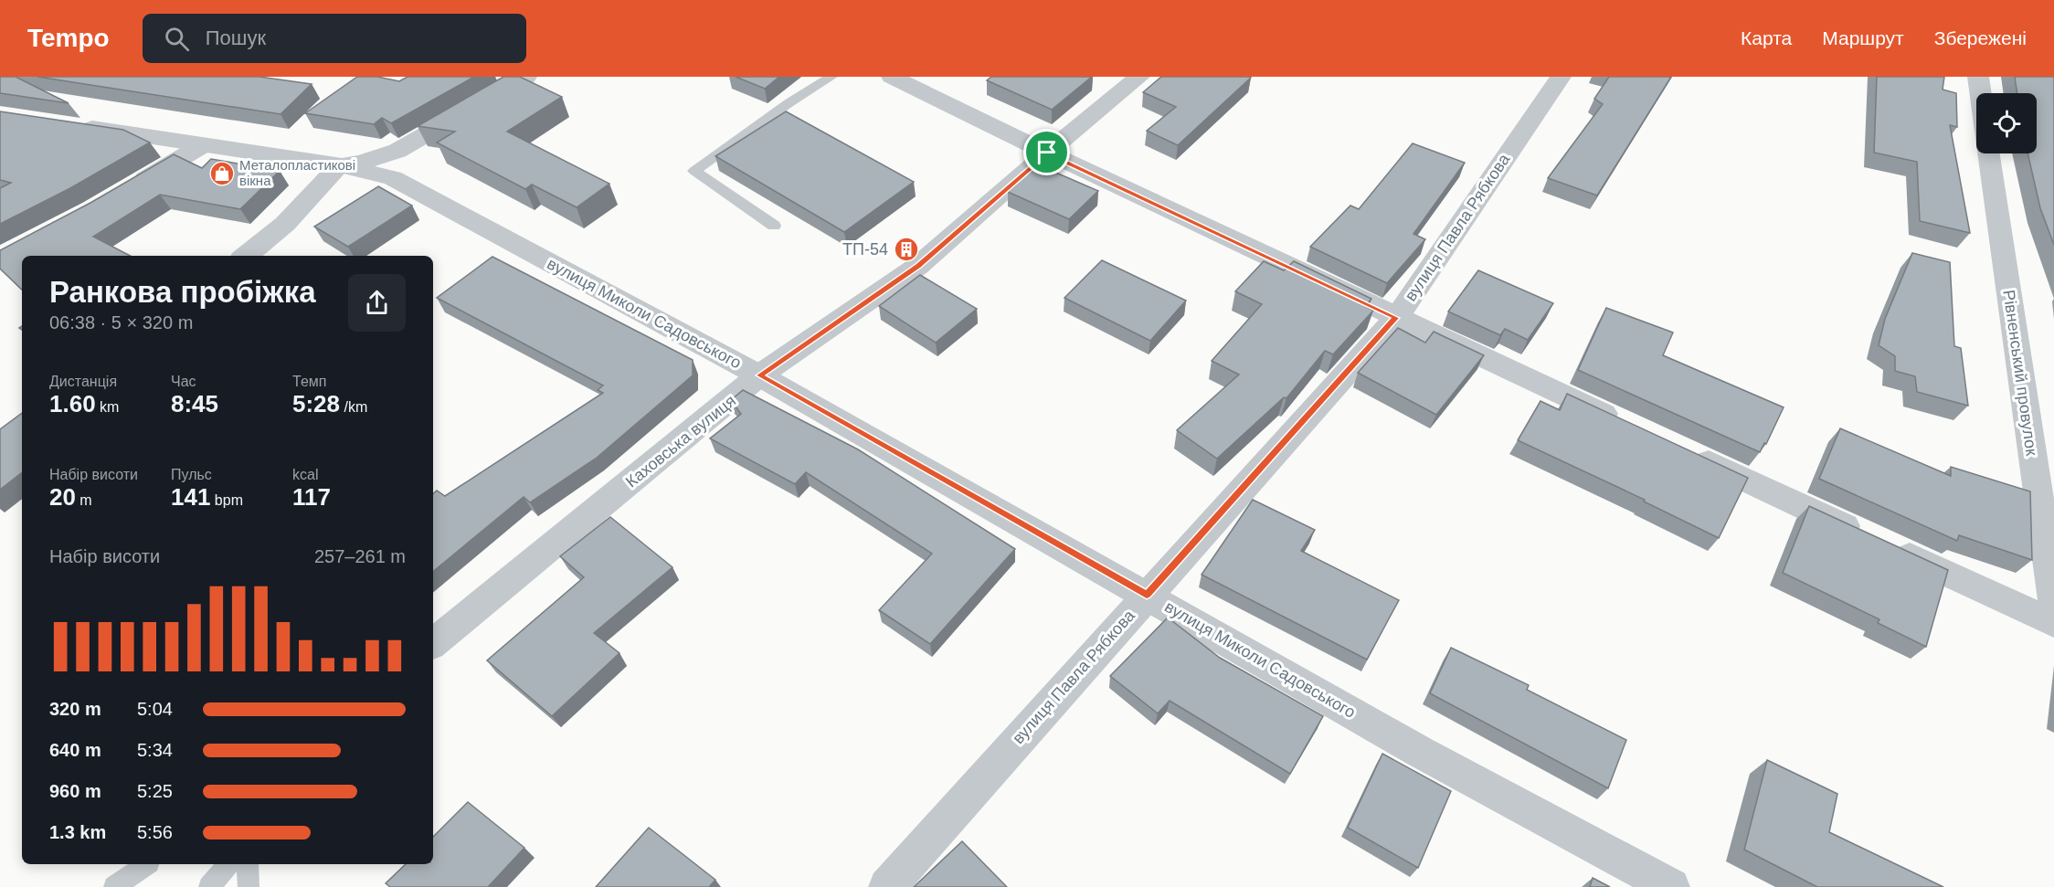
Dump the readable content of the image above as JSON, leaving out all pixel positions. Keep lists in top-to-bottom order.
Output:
{
  "streets": {
    "street": [
      "вулиця Павла Рябкова",
      "вулиця Миколи Садовського",
      "Рівненський провулок",
      "Каховська вулиця"
    ]
  },
  "crossings": [
    ["вулиця Павла Рябкова", "вулиця Миколи Садовського"],
    ["вулиця Миколи Садовського", "Каховська вулиця"]
  ],
  "places": {
    "shop": ["Металопластикові вікна"],
    "building": ["ТП-54"]
  },
  "page": {
    "header": "Tempo",
    "search": "Пошук",
    "nav": ["Карта", "Маршрут", "Збережені"],
    "heading": ["Ранкова пробіжка", "06:38 · 5 × 320 m"],
    "stats": [
      ["Дистанція", "1.60 km"],
      ["Час", "8:45"],
      ["Темп", "5:28 /km"],
      ["Набір висоти", "20 m"],
      ["Пульс", "141 bpm"],
      ["kcal", "117"]
    ],
    "chart": ["Набір висоти", "257–261 m"],
    "list": [
      {
        "name": "320 m",
        "note": "5:04"
      },
      {
        "name": "640 m",
        "note": "5:34"
      },
      {
        "name": "960 m",
        "note": "5:25"
      },
      {
        "name": "1.3 km",
        "note": "5:56"
      }
    ]
  }
}
